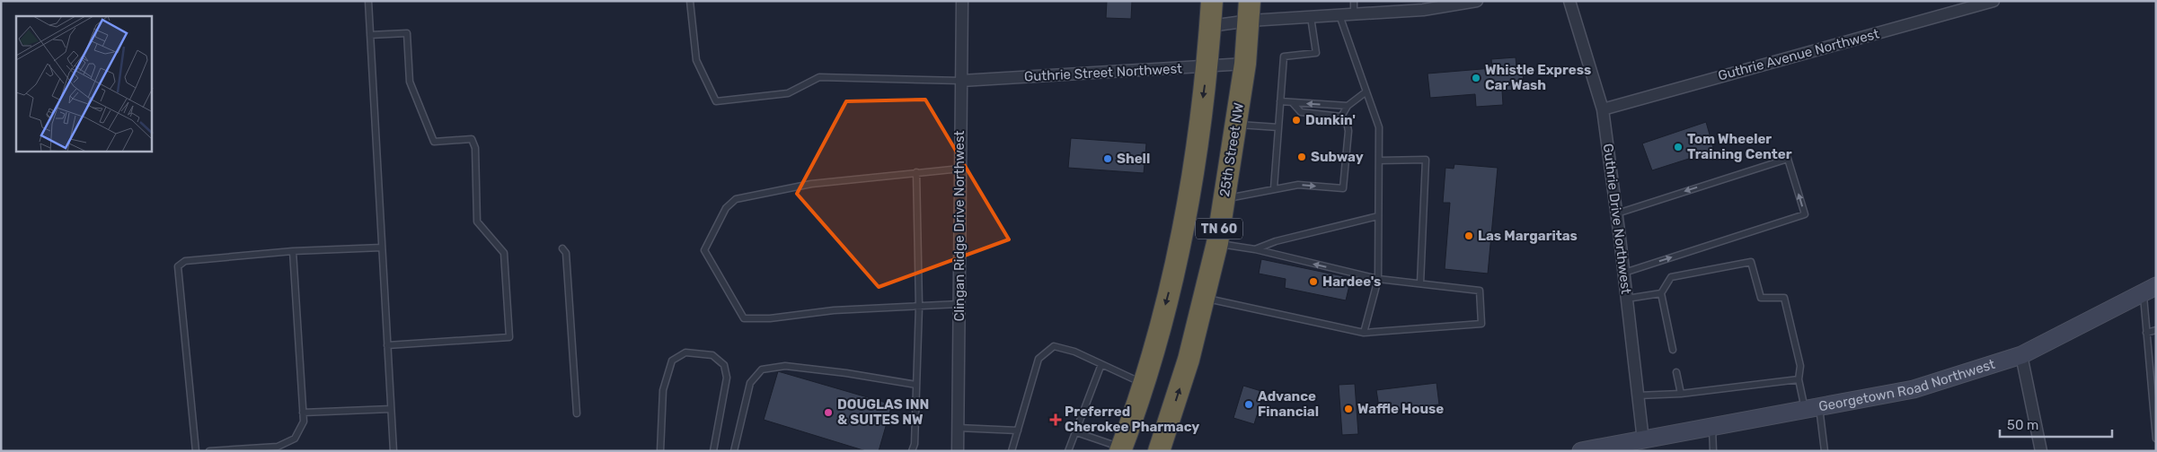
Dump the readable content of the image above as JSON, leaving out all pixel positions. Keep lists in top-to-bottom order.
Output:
{
  "streets": {
    "highway": ["25th Street NW", "TN 60"],
    "street": [
      "Guthrie Avenue Northwest",
      "Guthrie Street Northwest",
      "Guthrie Drive Northwest",
      "Clingan Ridge Drive Northwest",
      "Georgetown Road Northwest"
    ]
  },
  "crossings": [
    ["Guthrie Avenue Northwest", "Guthrie Drive Northwest"],
    ["Guthrie Street Northwest", "25th Street NW"],
    ["Guthrie Street Northwest", "Clingan Ridge Drive Northwest"],
    ["Guthrie Street Northwest", "TN 60"],
    ["Guthrie Drive Northwest", "Georgetown Road Northwest"]
  ],
  "places": {
    "other": [
      "Whistle Express Car Wash",
      "Dunkin'",
      "Tom Wheeler Training Center",
      "Subway",
      "Shell",
      "Las Margaritas",
      "Hardee's",
      "Advance Financial",
      "Waffle House",
      "DOUGLAS INN & SUITES NW"
    ],
    "health": ["Preferred Cherokee Pharmacy"]
  },
  "scale_bar": "50 m"
}
